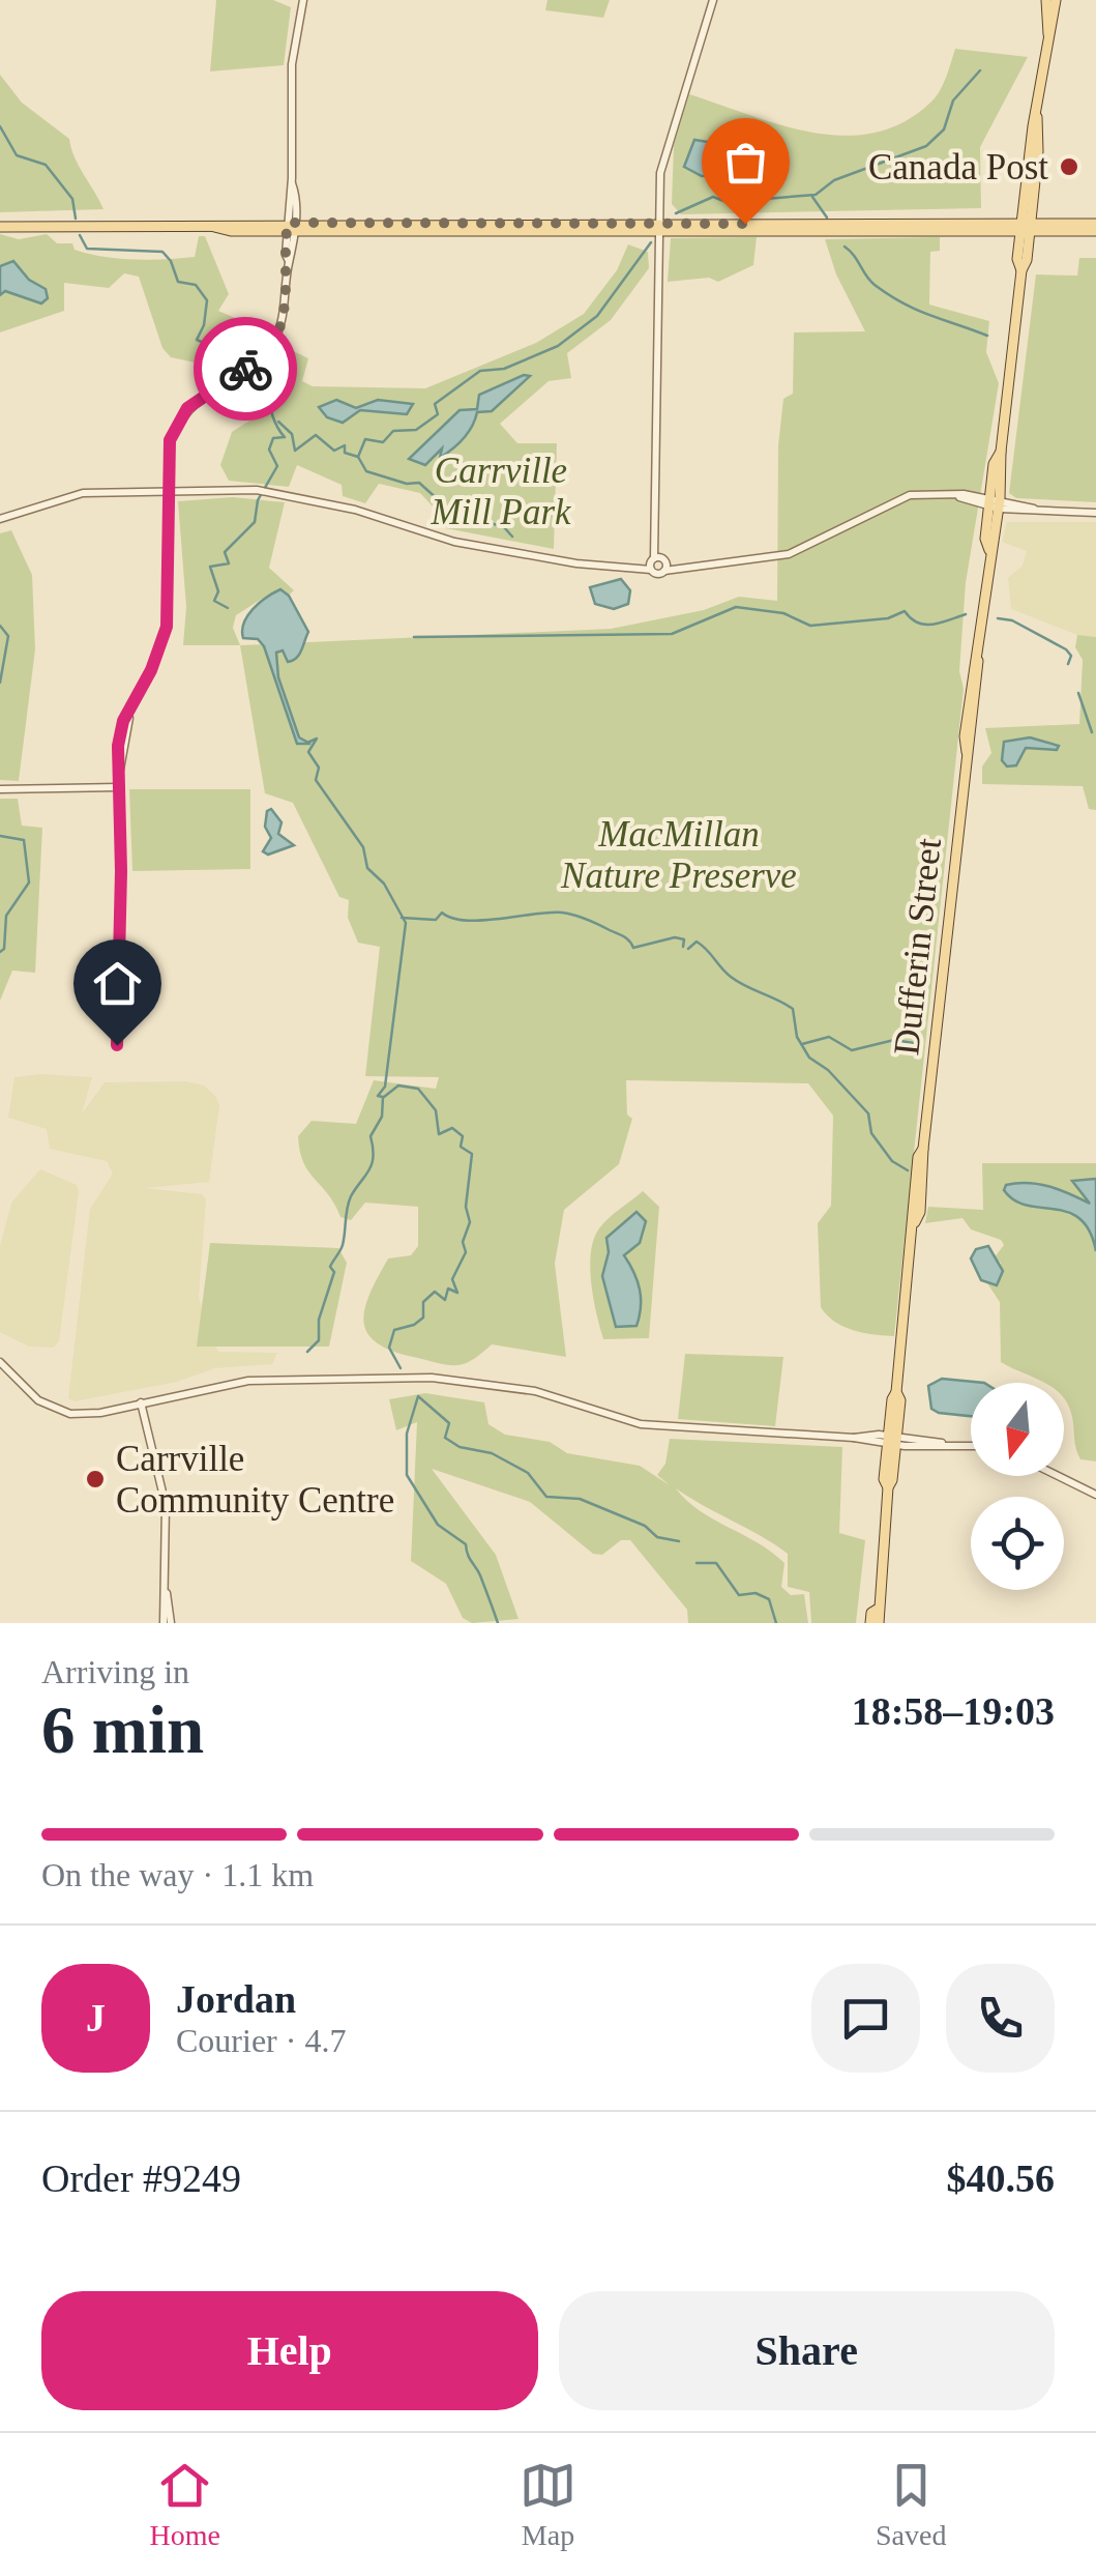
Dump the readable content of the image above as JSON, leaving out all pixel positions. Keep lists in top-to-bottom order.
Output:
{
  "streets": {
    "main road": ["Dufferin Street"]
  },
  "parks": ["Carrville Mill Park", "MacMillan Nature Preserve"],
  "places": ["Canada Post", "Carrville Community Centre"],
  "north": "bottom",
  "page": {
    "heading": ["6 min", "Arriving in", "18:58–19:03"],
    "panel": [
      "Jordan",
      "Courier · 4.7",
      "Order #9249",
      "$40.56"
    ],
    "bar": "On the way · 1.1 km",
    "round": "J",
    "buttons": ["Help", "Share"],
    "tabs": ["Home", "Map", "Saved"]
  }
}
